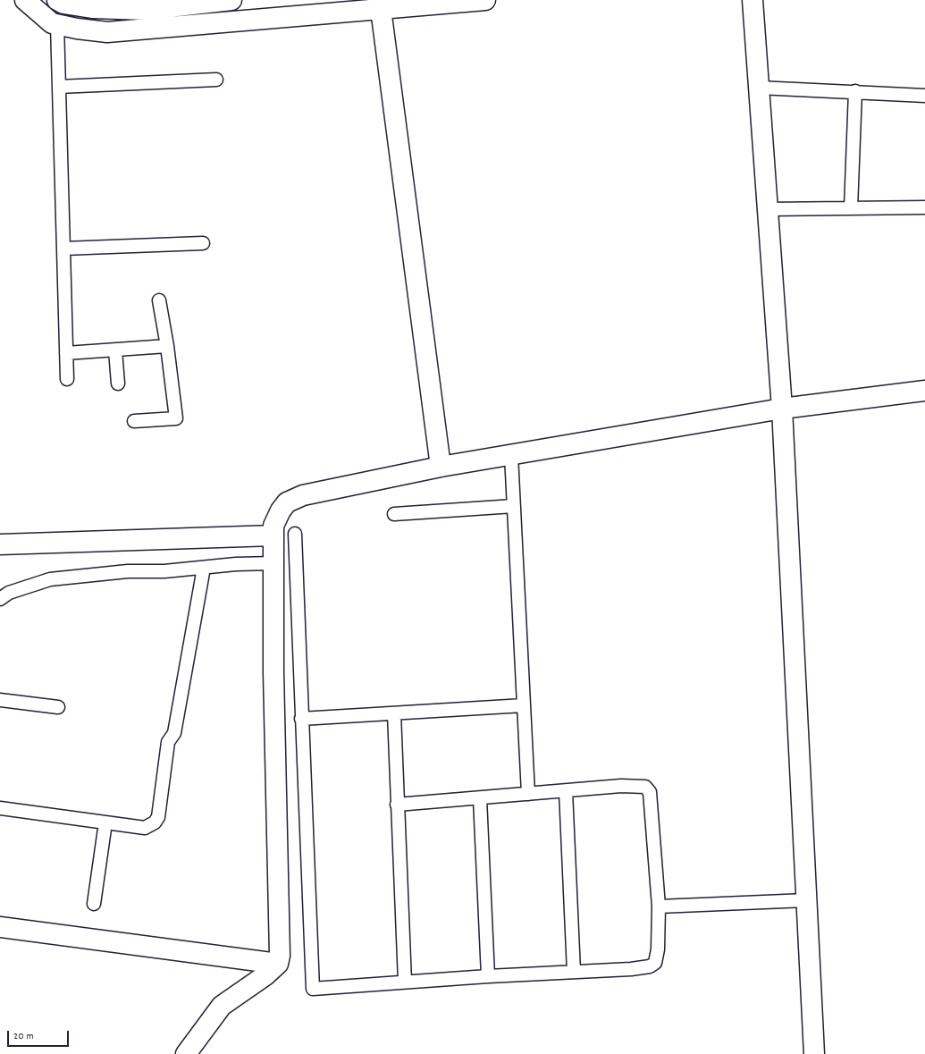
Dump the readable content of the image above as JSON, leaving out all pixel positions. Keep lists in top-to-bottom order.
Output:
{
  "scale_bar": "20 m"
}
